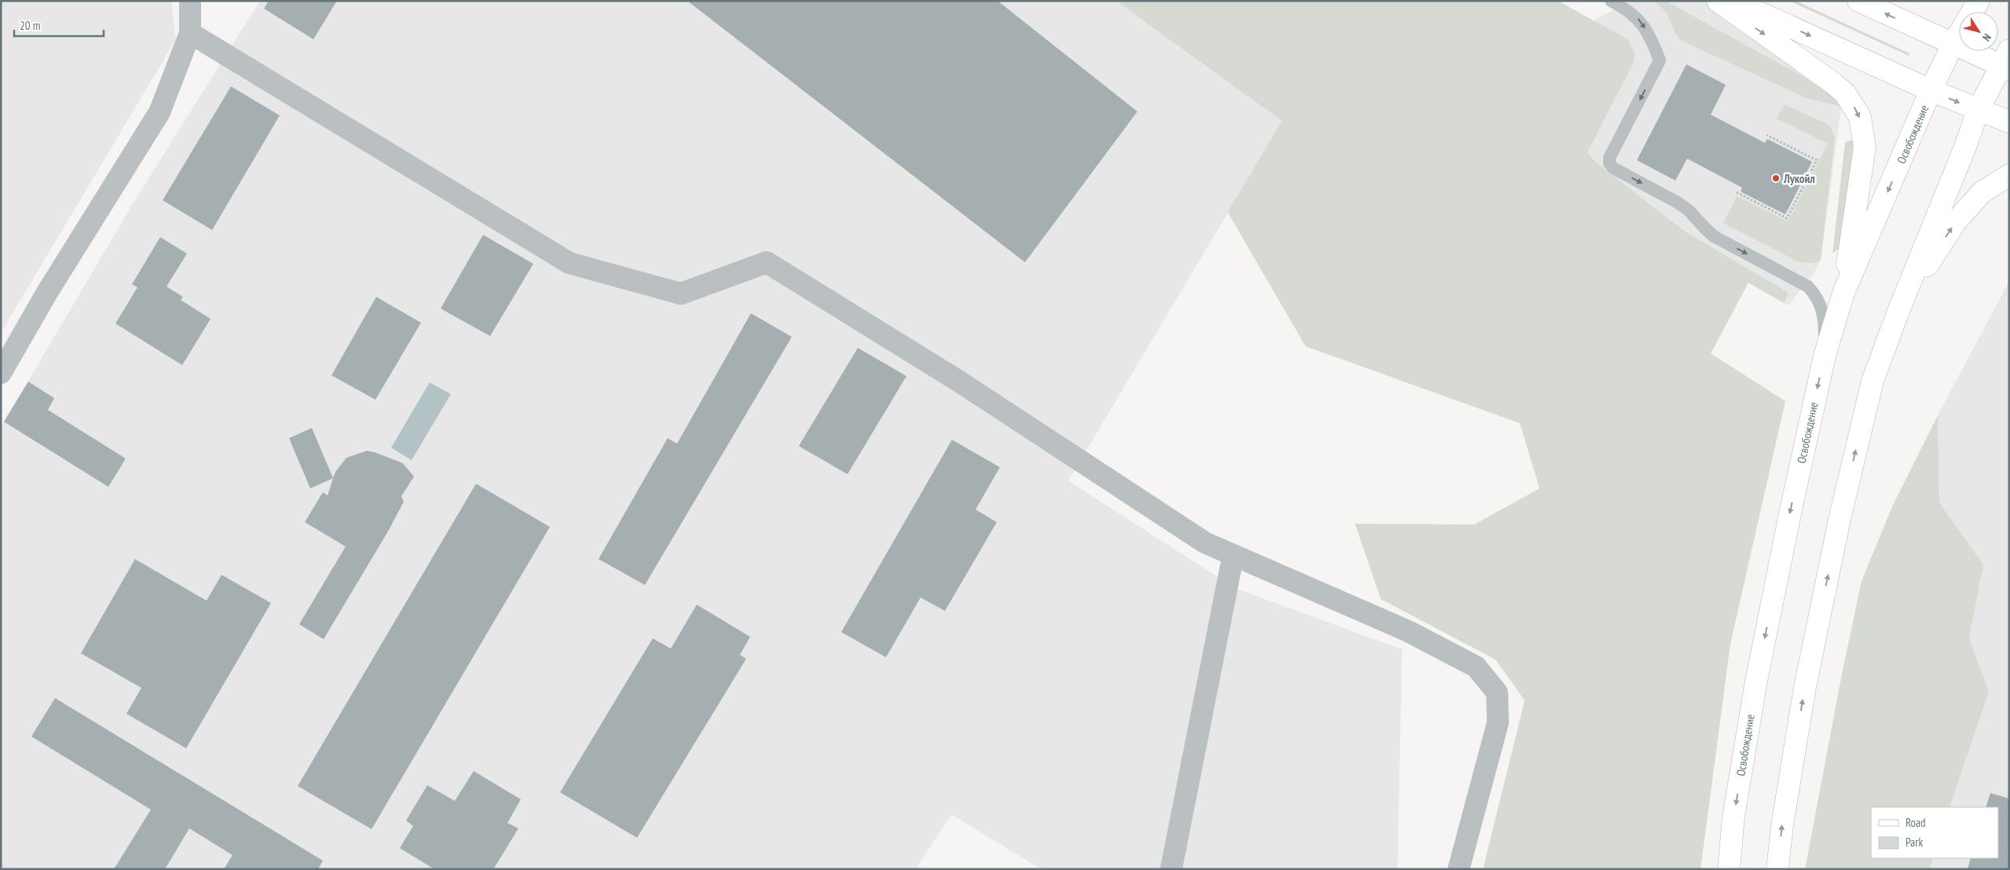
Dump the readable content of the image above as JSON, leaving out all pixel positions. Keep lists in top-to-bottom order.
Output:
{
  "streets": {
    "street": ["Освобождение"]
  },
  "places": ["Лукойл"],
  "legend": ["Road", "Park"],
  "scale_bar": "20 m",
  "north": "bottom right"
}
